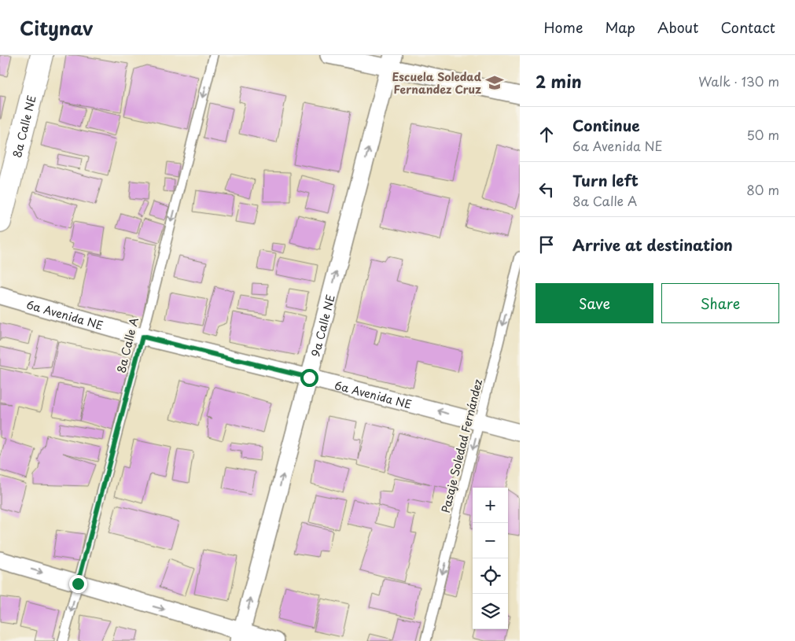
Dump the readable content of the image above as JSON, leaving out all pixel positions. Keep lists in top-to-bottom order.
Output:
{
  "streets": {
    "street": ["8a Calle NE", "6a Avenida NE", "9a Calle NE"],
    "lane": ["8a Calle A", "Pasaje Soledad Fernández"]
  },
  "crossings": [
    ["6a Avenida NE", "9a Calle NE"],
    ["6a Avenida NE", "8a Calle A"],
    ["6a Avenida NE", "Pasaje Soledad Fernández"]
  ],
  "one_way": ["9a Calle NE", "8a Calle A", "Pasaje Soledad Fernández"],
  "places": {
    "school or university": ["Escuela Soledad Fernandez Cruz"]
  },
  "page": {
    "header": "Citynav",
    "nav": [
      "Home",
      "Map",
      "About",
      "Contact"
    ],
    "heading": ["2 min", "Walk · 130 m"],
    "list": [
      ["Continue", "6a Avenida NE", "50 m"],
      ["Turn left", "8a Calle A", "80 m"],
      "Arrive at destination"
    ],
    "buttons": ["Save", "Share"],
    "map_buttons": ["+", "−"]
  }
}
